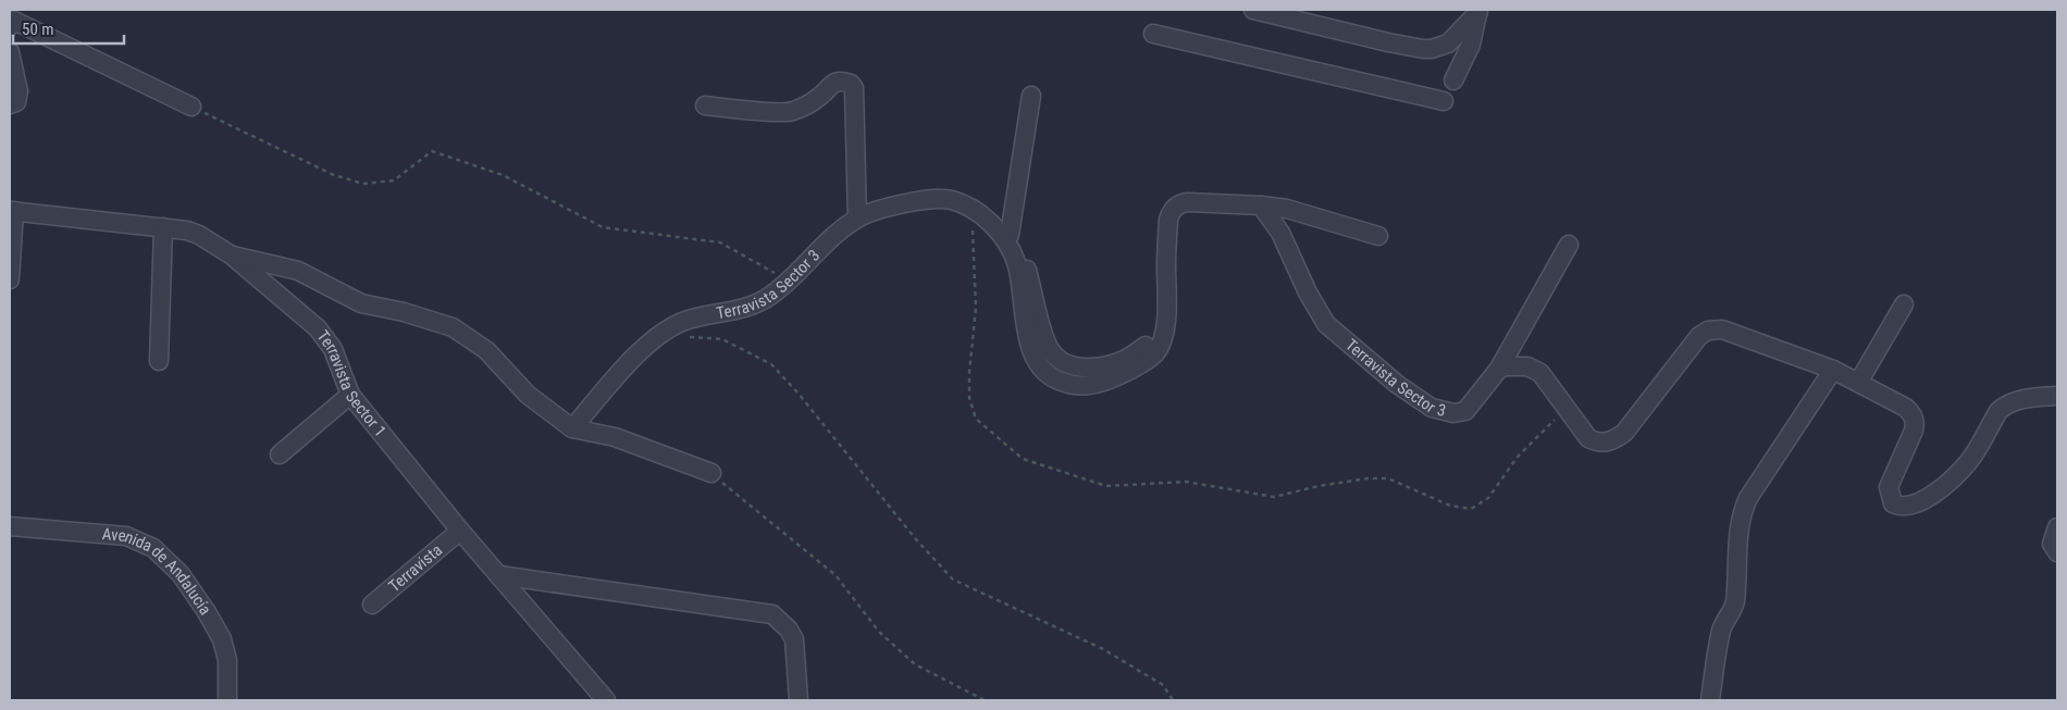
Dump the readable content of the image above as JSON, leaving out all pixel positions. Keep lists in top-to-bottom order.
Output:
{
  "streets": {
    "street": [
      "Terravista Sector 3",
      "Terravista Sector 1",
      "Terravista",
      "Avenida de Andalucía"
    ]
  },
  "crossings": [
    ["Terravista Sector 1", "Terravista"]
  ],
  "scale_bar": "50 m"
}
